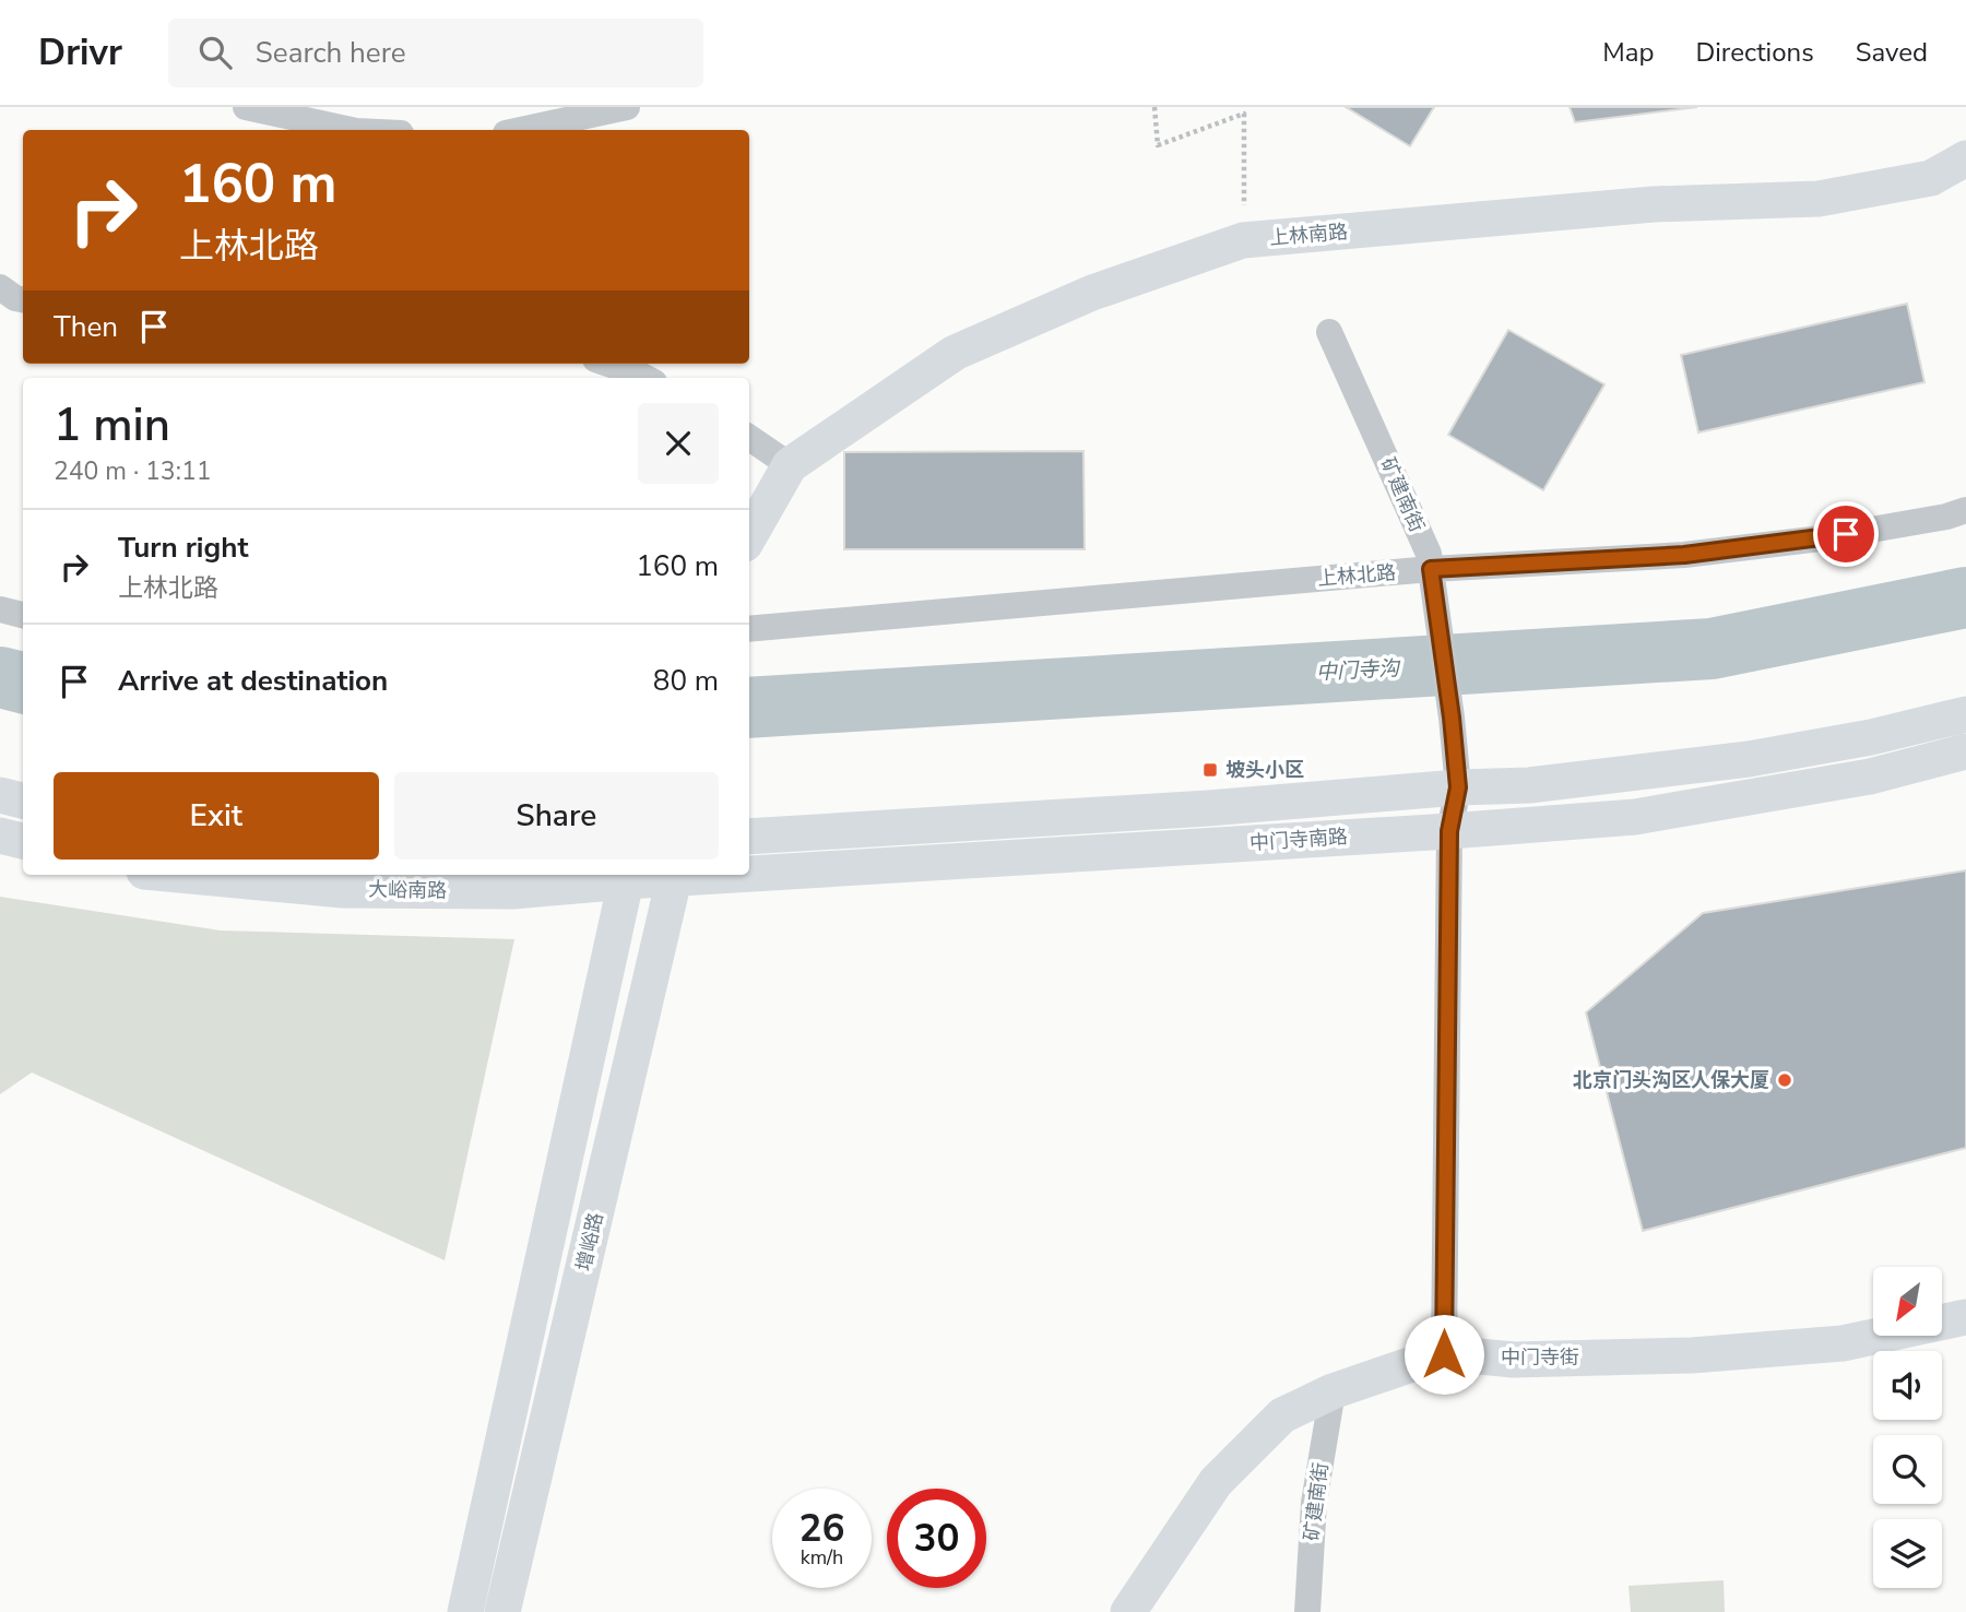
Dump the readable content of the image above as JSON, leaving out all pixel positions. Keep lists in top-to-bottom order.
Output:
{
  "streets": {
    "street": [
      "上林南路",
      "矿建南街",
      "上林北路",
      "中门寺南路",
      "大峪南路",
      "增峪路",
      "中门寺街"
    ]
  },
  "crossings": [
    ["矿建南街", "上林北路"],
    ["矿建南街", "中门寺南路"],
    ["矿建南街", "中门寺街"],
    ["中门寺南路", "大峪南路"],
    ["中门寺南路", "增峪路"]
  ],
  "water": ["中门寺沟"],
  "places": {
    "transit": ["坡头小区"],
    "other": ["北京门头沟区人保大厦"]
  },
  "north": "bottom left",
  "page": {
    "header": "Drivr",
    "search": "Search here",
    "nav": ["Map", "Directions", "Saved"],
    "turn": ["160 m", "上林北路"],
    "then": "Then",
    "heading": ["1 min", "240 m · 13:11"],
    "list": [
      {
        "name": "Turn right",
        "note": "上林北路",
        "value": "160 m"
      },
      {
        "name": "Arrive at destination",
        "value": "80 m"
      }
    ],
    "buttons": ["Exit", "Share"],
    "speed": "26 km/h",
    "limit": "30"
  }
}
